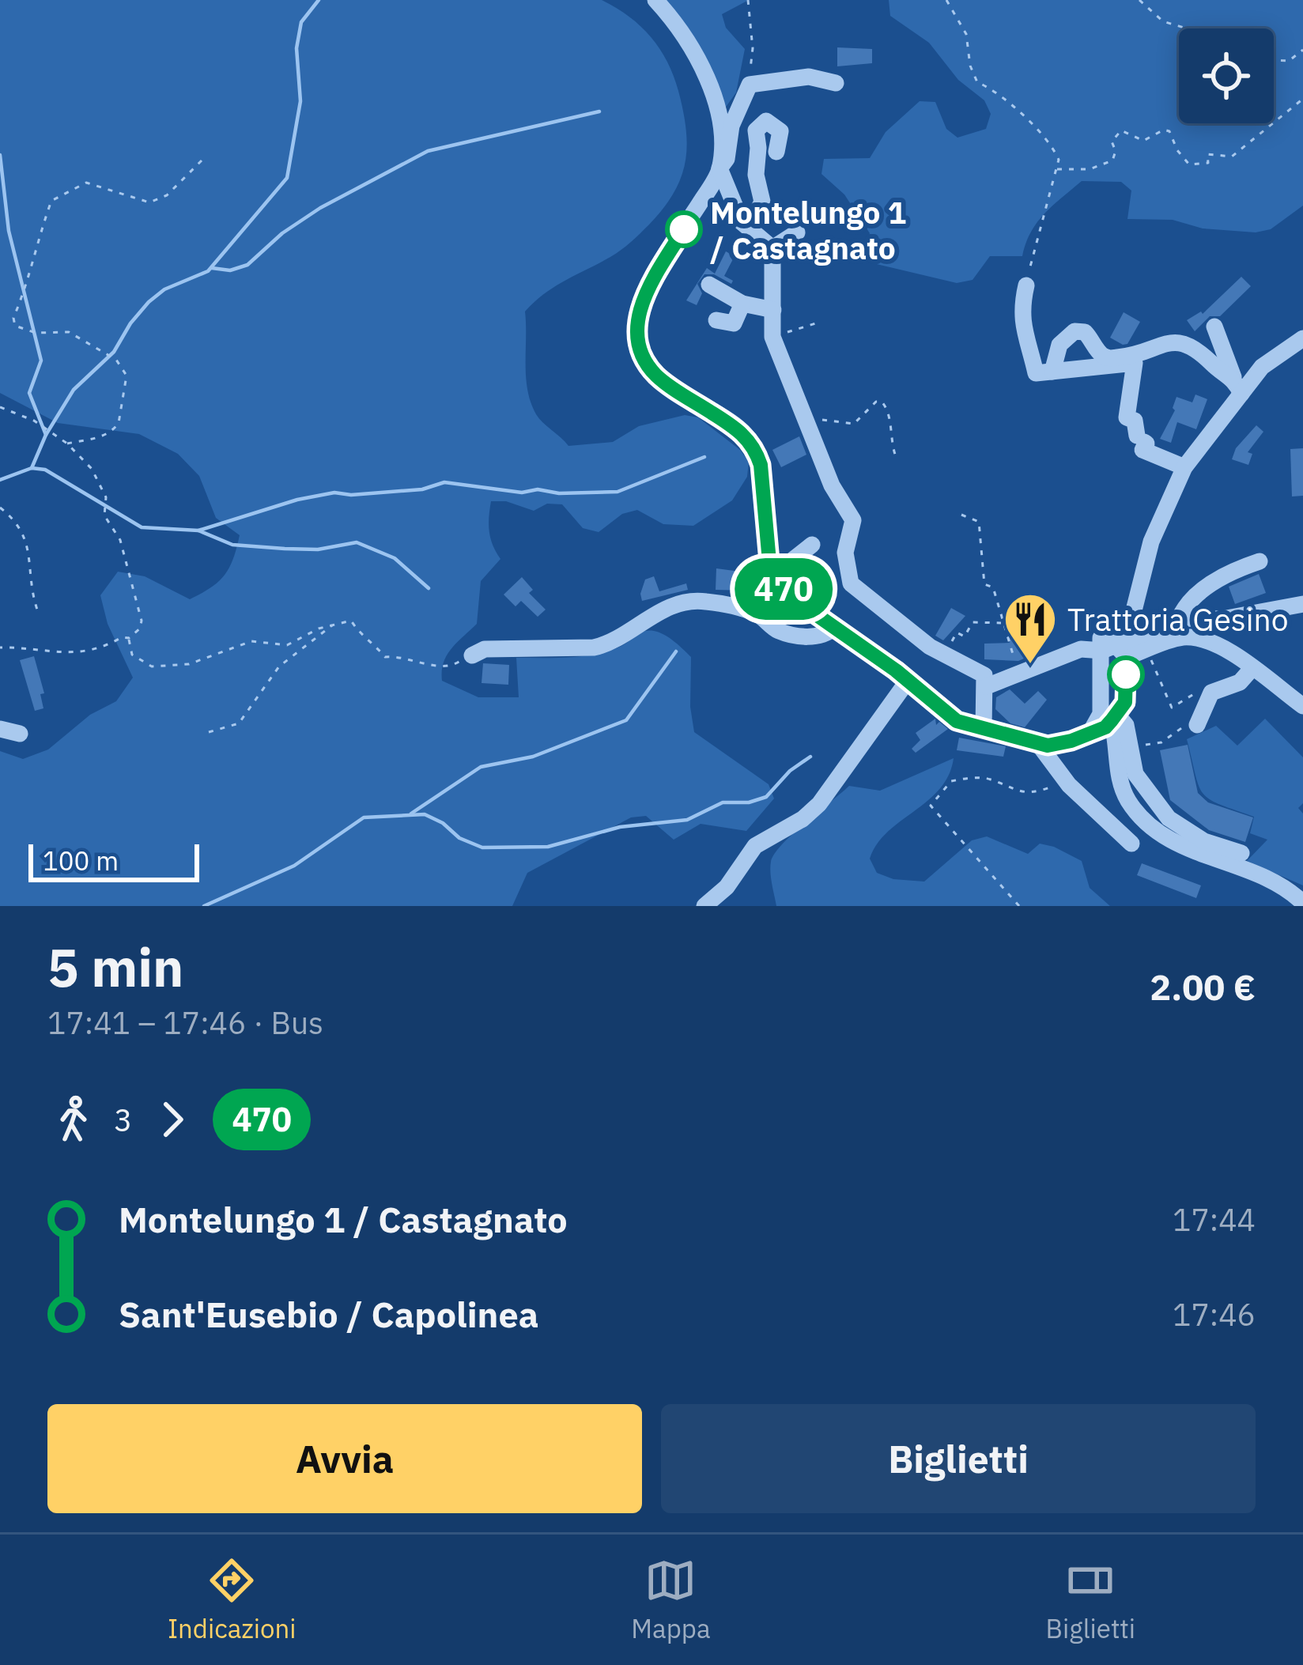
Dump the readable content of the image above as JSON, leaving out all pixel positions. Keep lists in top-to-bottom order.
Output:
{
  "places": {
    "other": ["Montelungo 1 / Castagnato"],
    "restaurant": ["Trattoria Gesino"]
  },
  "lines": ["bus line 470"],
  "scale_bar": "100 m",
  "page": {
    "on_map": "470",
    "scale": "100 m",
    "heading": ["5 min", "17:41 – 17:46 · Bus", "2.00 €"],
    "legs": ["3", "470"],
    "list": [
      {
        "name": "Montelungo 1 / Castagnato",
        "value": "17:44"
      },
      {
        "name": "Sant'Eusebio / Capolinea",
        "value": "17:46"
      }
    ],
    "buttons": ["Avvia", "Biglietti"],
    "tabs": ["Indicazioni", "Mappa", "Biglietti"]
  }
}
